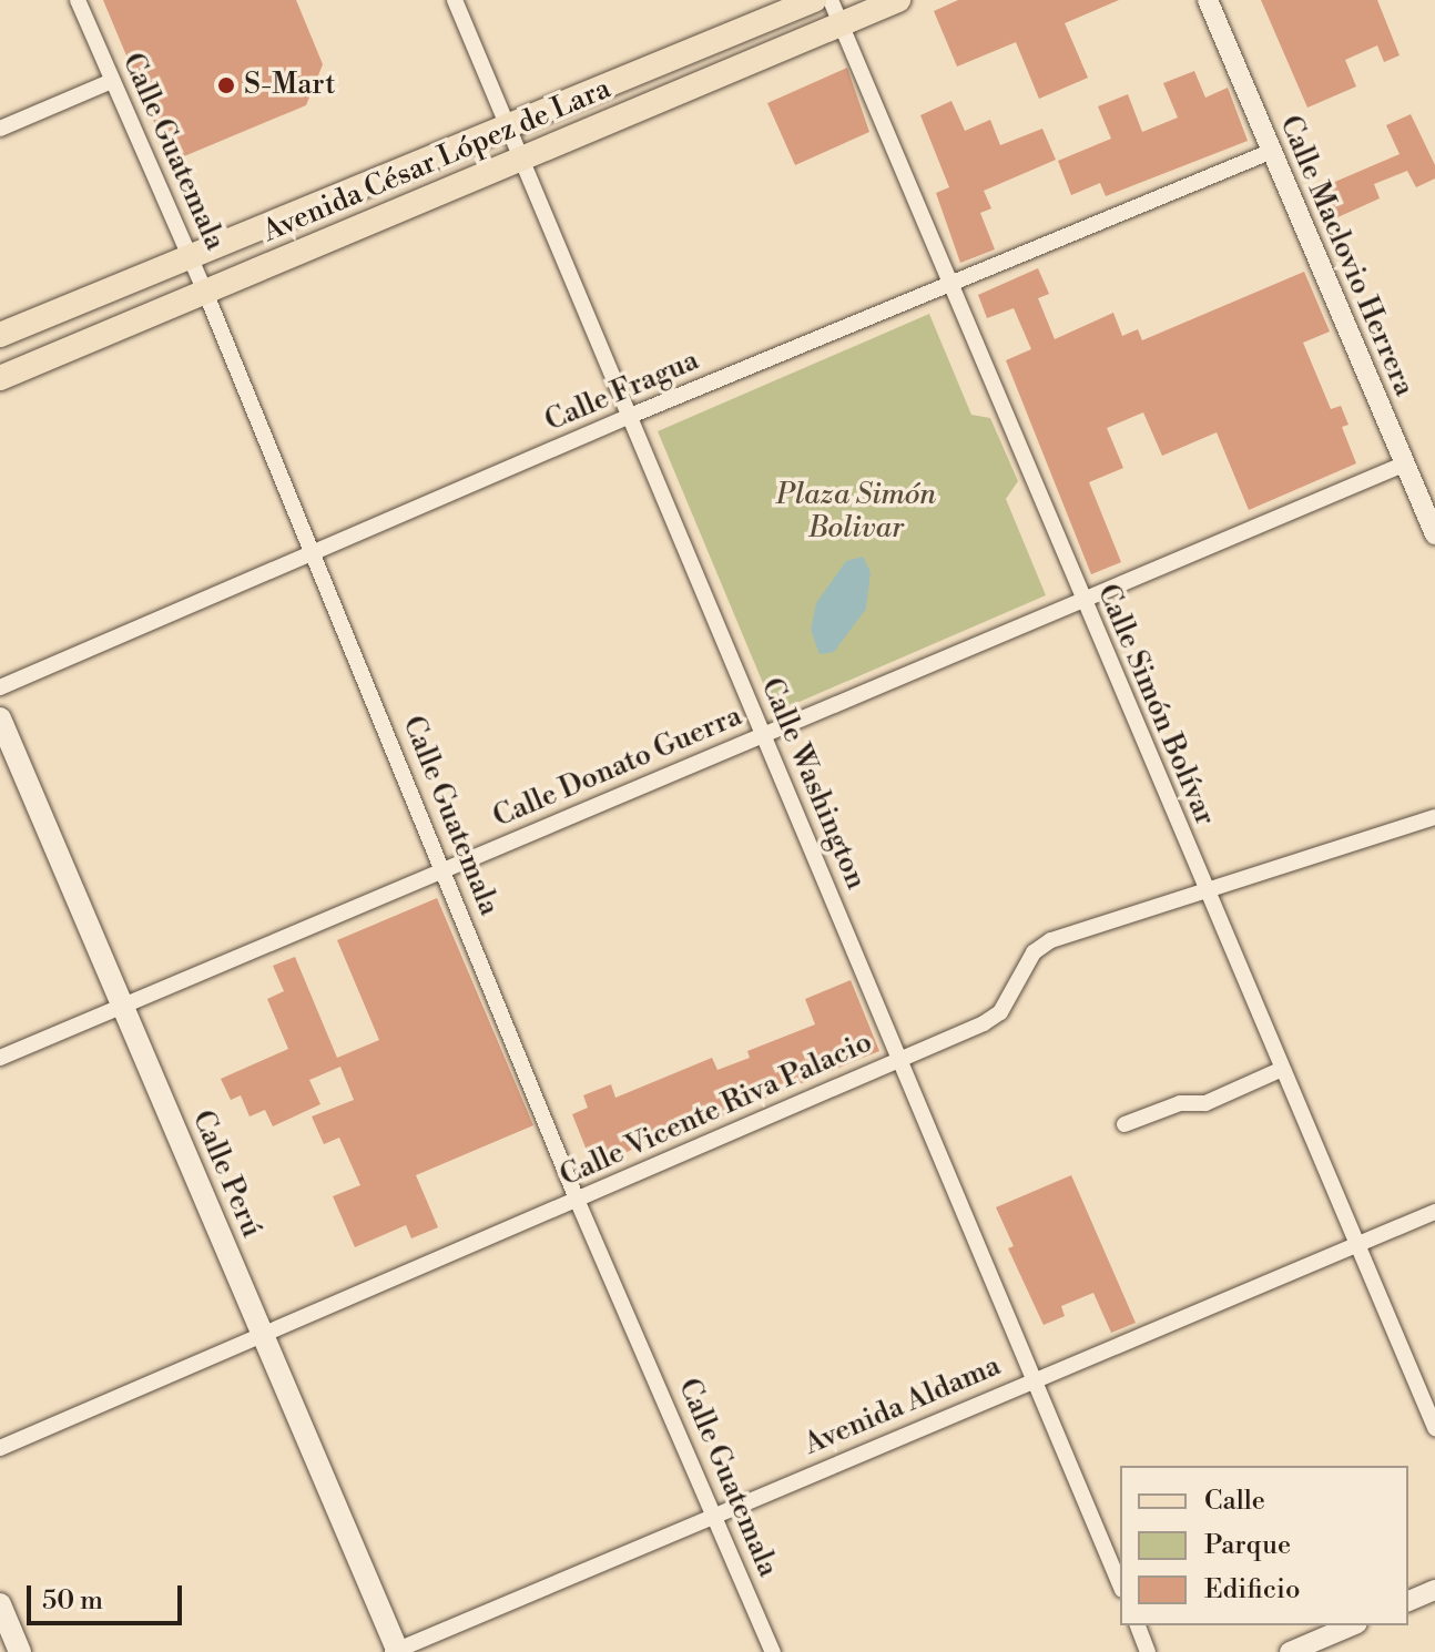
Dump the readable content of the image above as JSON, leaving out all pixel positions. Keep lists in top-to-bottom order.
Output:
{
  "streets": {
    "main road": ["Avenida César López de Lara", "Calle Perú"],
    "street": [
      "Calle Guatemala",
      "Calle Maclovio Herrera",
      "Calle Fragua",
      "Calle Simón Bolívar",
      "Calle Donato Guerra",
      "Calle Washington",
      "Calle Vicente Riva Palacio",
      "Avenida Aldama"
    ]
  },
  "crossings": [
    ["Calle Guatemala", "Avenida César López de Lara"],
    ["Calle Guatemala", "Calle Fragua"],
    ["Calle Guatemala", "Calle Donato Guerra"],
    ["Calle Guatemala", "Calle Vicente Riva Palacio"],
    ["Calle Guatemala", "Avenida Aldama"],
    ["Avenida César López de Lara", "Calle Simón Bolívar"],
    ["Avenida César López de Lara", "Calle Washington"],
    ["Calle Maclovio Herrera", "Calle Fragua"],
    ["Calle Maclovio Herrera", "Calle Donato Guerra"],
    ["Calle Fragua", "Calle Simón Bolívar"],
    ["Calle Fragua", "Calle Washington"],
    ["Calle Simón Bolívar", "Calle Donato Guerra"],
    ["Calle Simón Bolívar", "Calle Vicente Riva Palacio"],
    ["Calle Simón Bolívar", "Avenida Aldama"],
    ["Calle Donato Guerra", "Calle Washington"],
    ["Calle Donato Guerra", "Calle Perú"],
    ["Calle Washington", "Calle Vicente Riva Palacio"],
    ["Calle Washington", "Avenida Aldama"],
    ["Calle Vicente Riva Palacio", "Calle Perú"],
    ["Calle Perú", "Avenida Aldama"]
  ],
  "parks": ["Plaza Simón Bolivar"],
  "places": ["S-Mart"],
  "legend": ["Calle", "Parque", "Edificio"],
  "scale_bar": "50 m"
}
